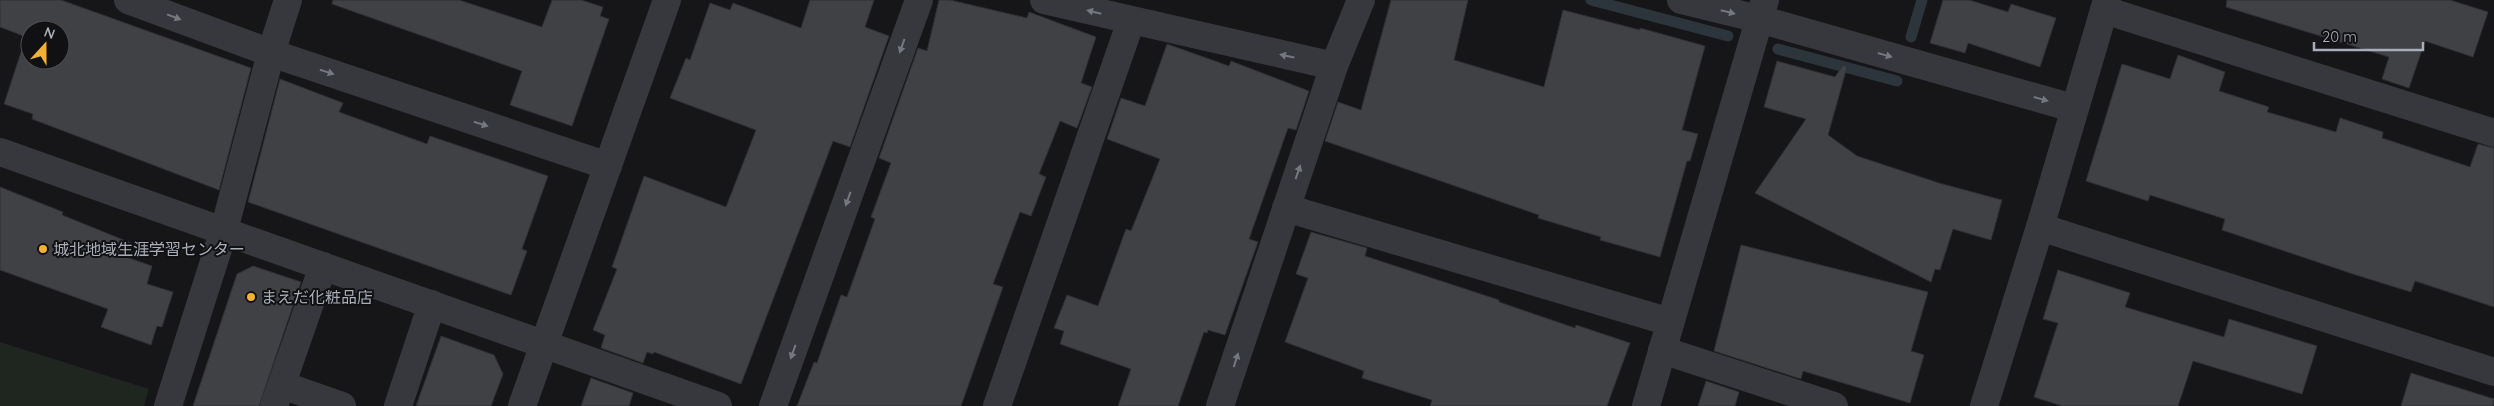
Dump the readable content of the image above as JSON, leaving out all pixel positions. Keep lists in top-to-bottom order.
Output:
{
  "places": ["城北地域生涯学習センター", "まえだ化粧品店"],
  "scale_bar": "20 m",
  "north": "top"
}
